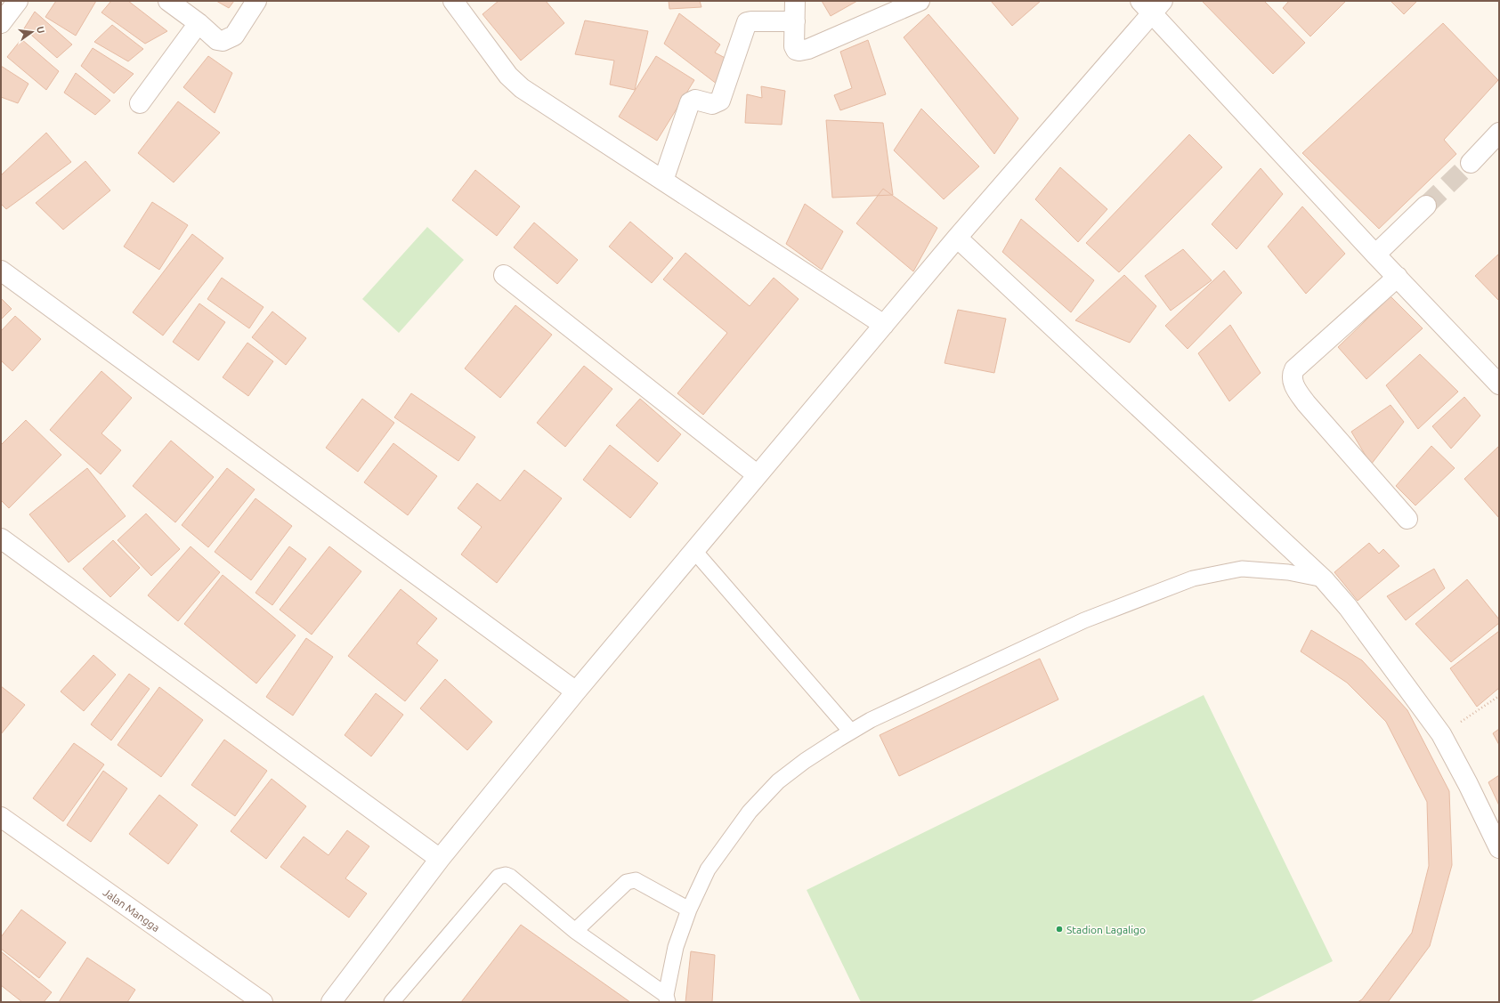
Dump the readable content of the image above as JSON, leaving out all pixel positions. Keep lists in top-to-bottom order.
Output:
{
  "streets": {
    "street": ["Jalan Mangga"]
  },
  "places": ["Stadion Lagaligo"],
  "north": "right"
}
